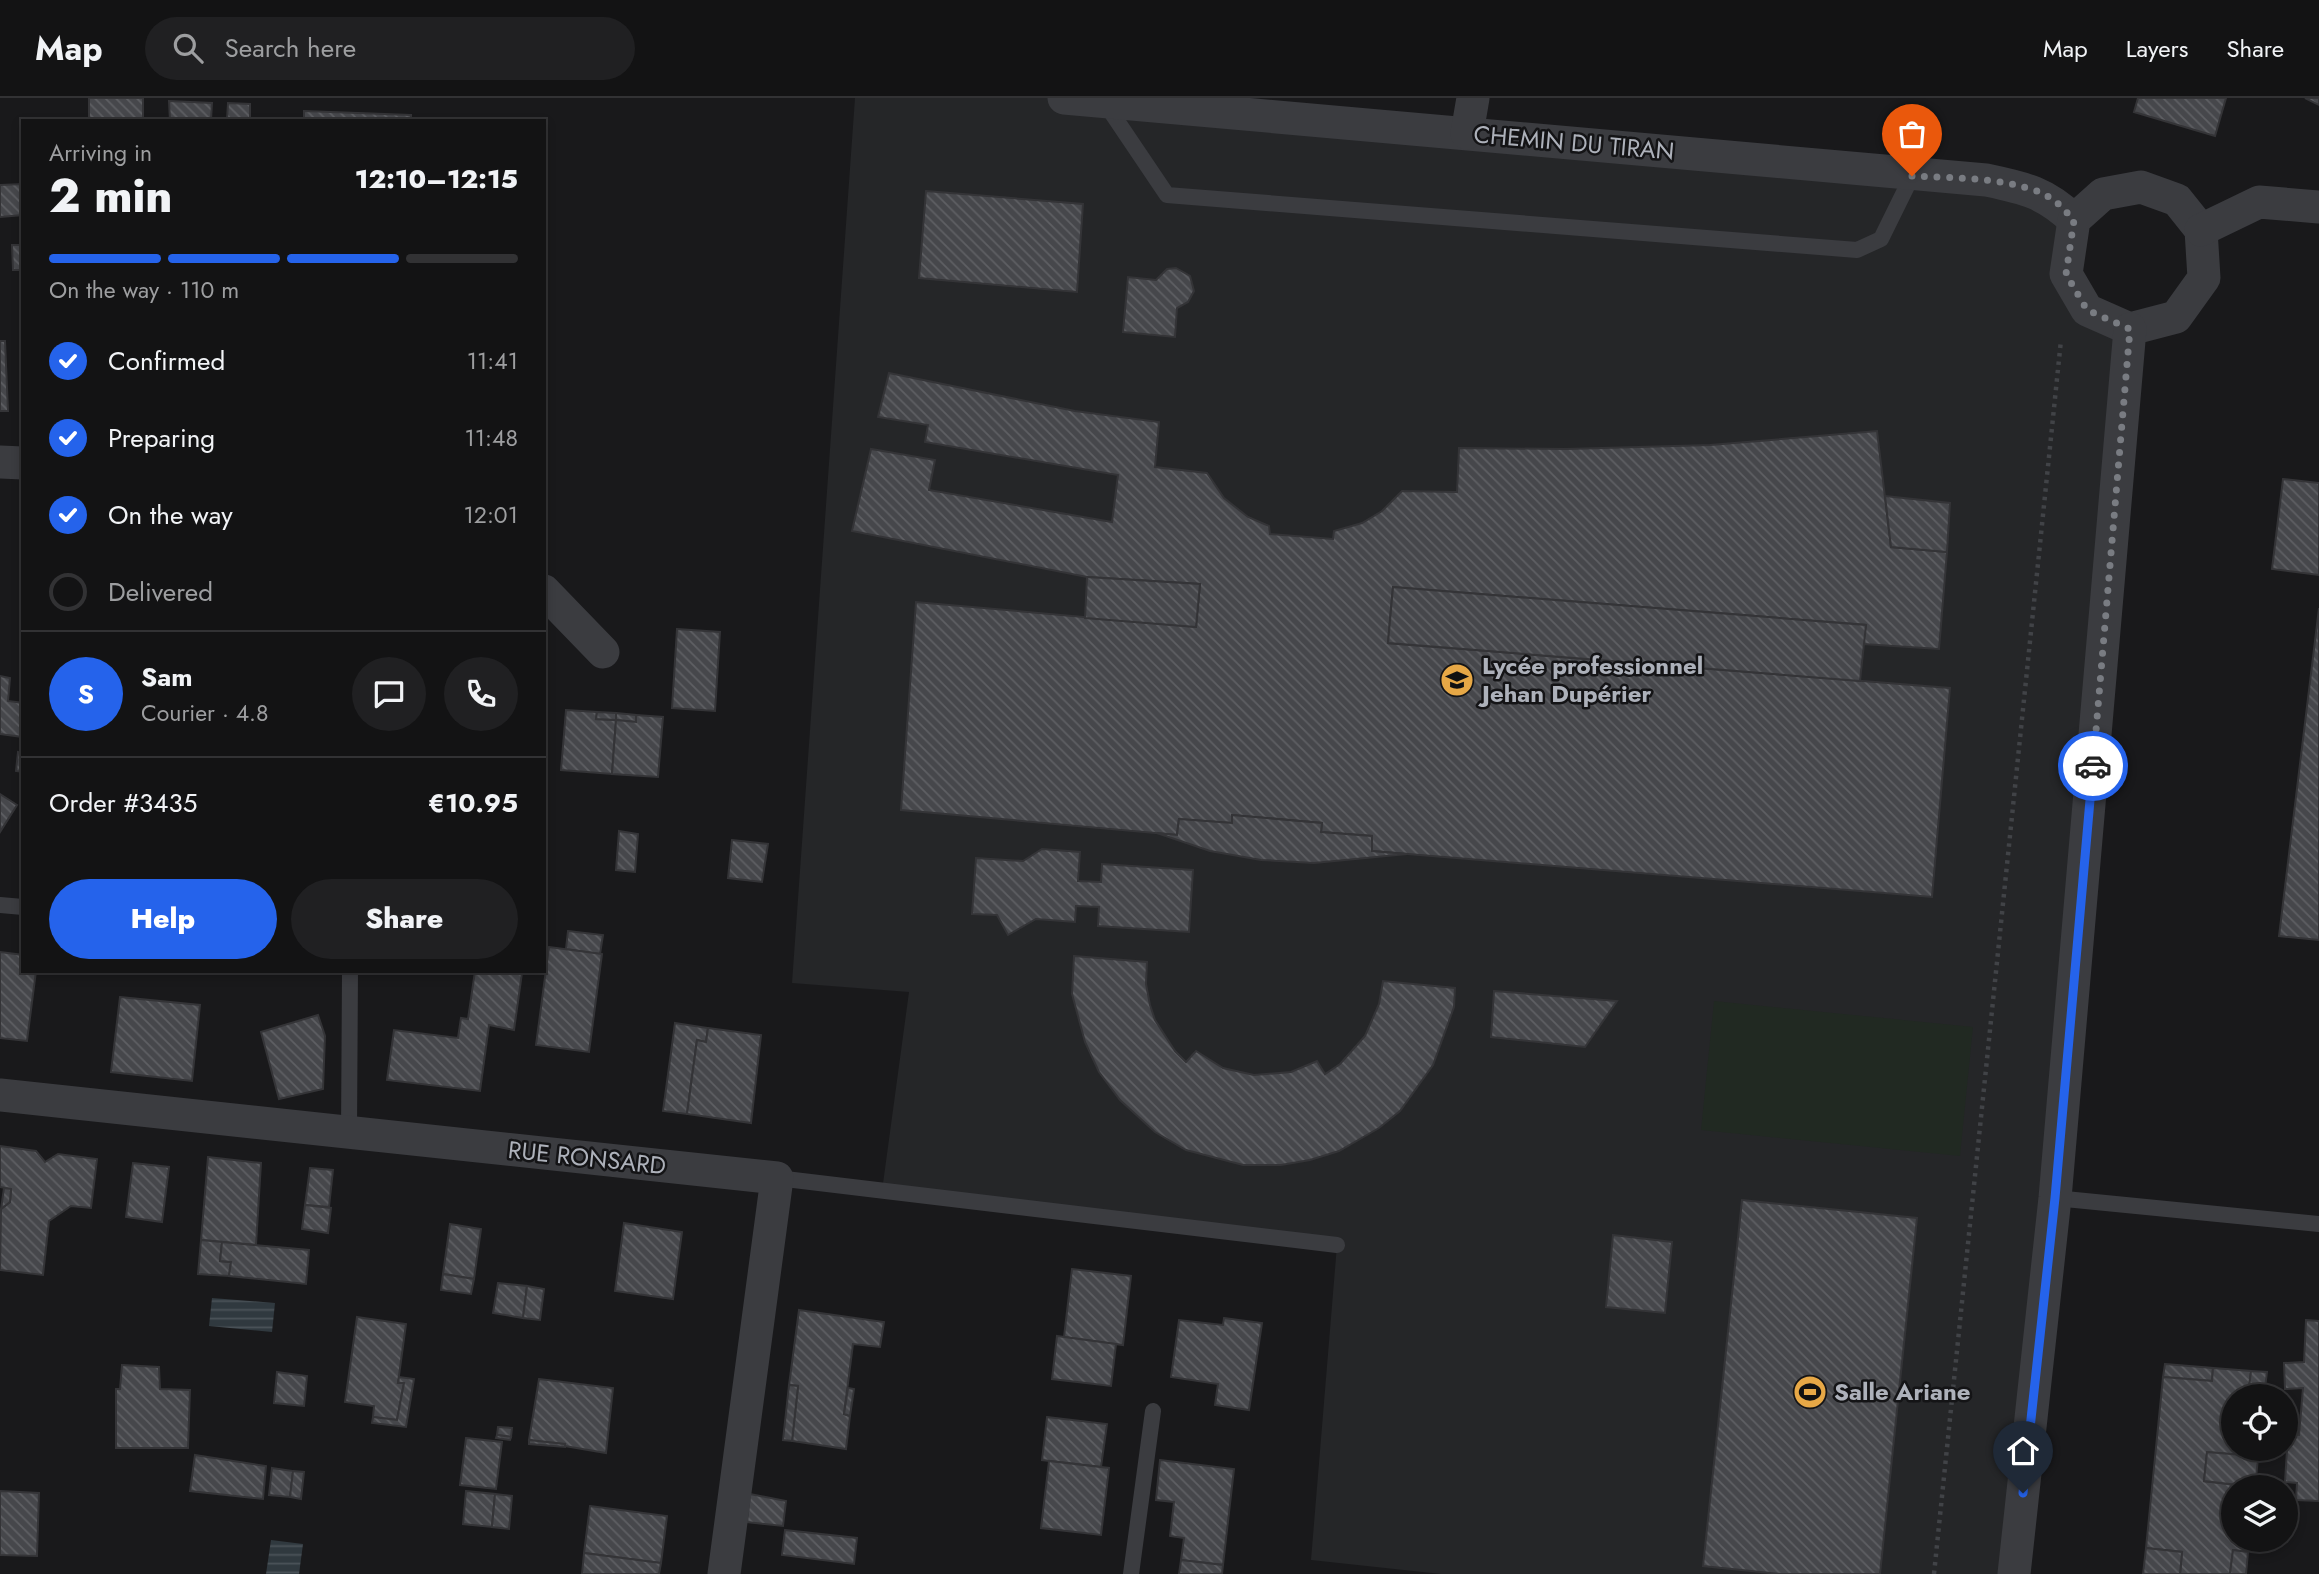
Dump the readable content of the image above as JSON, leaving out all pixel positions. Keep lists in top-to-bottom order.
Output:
{
  "streets": {
    "street": ["CHEMIN DU TIRAN", "RUE RONSARD"]
  },
  "places": {
    "school or university": ["Lycée professionnel Jehan Dupérier"],
    "sports": ["Salle Ariane"]
  },
  "page": {
    "header": "Map",
    "search": "Search here",
    "nav": ["Map", "Layers", "Share"],
    "heading": ["2 min", "Arriving in", "12:10–12:15"],
    "panel": [
      "Sam",
      "Courier · 4.8",
      "Order #3435",
      "€10.95"
    ],
    "bar": "On the way · 110 m",
    "list": [
      ["Confirmed", "11:41"],
      ["Preparing", "11:48"],
      ["On the way", "12:01"],
      "Delivered"
    ],
    "round": "S",
    "buttons": ["Help", "Share"]
  }
}
